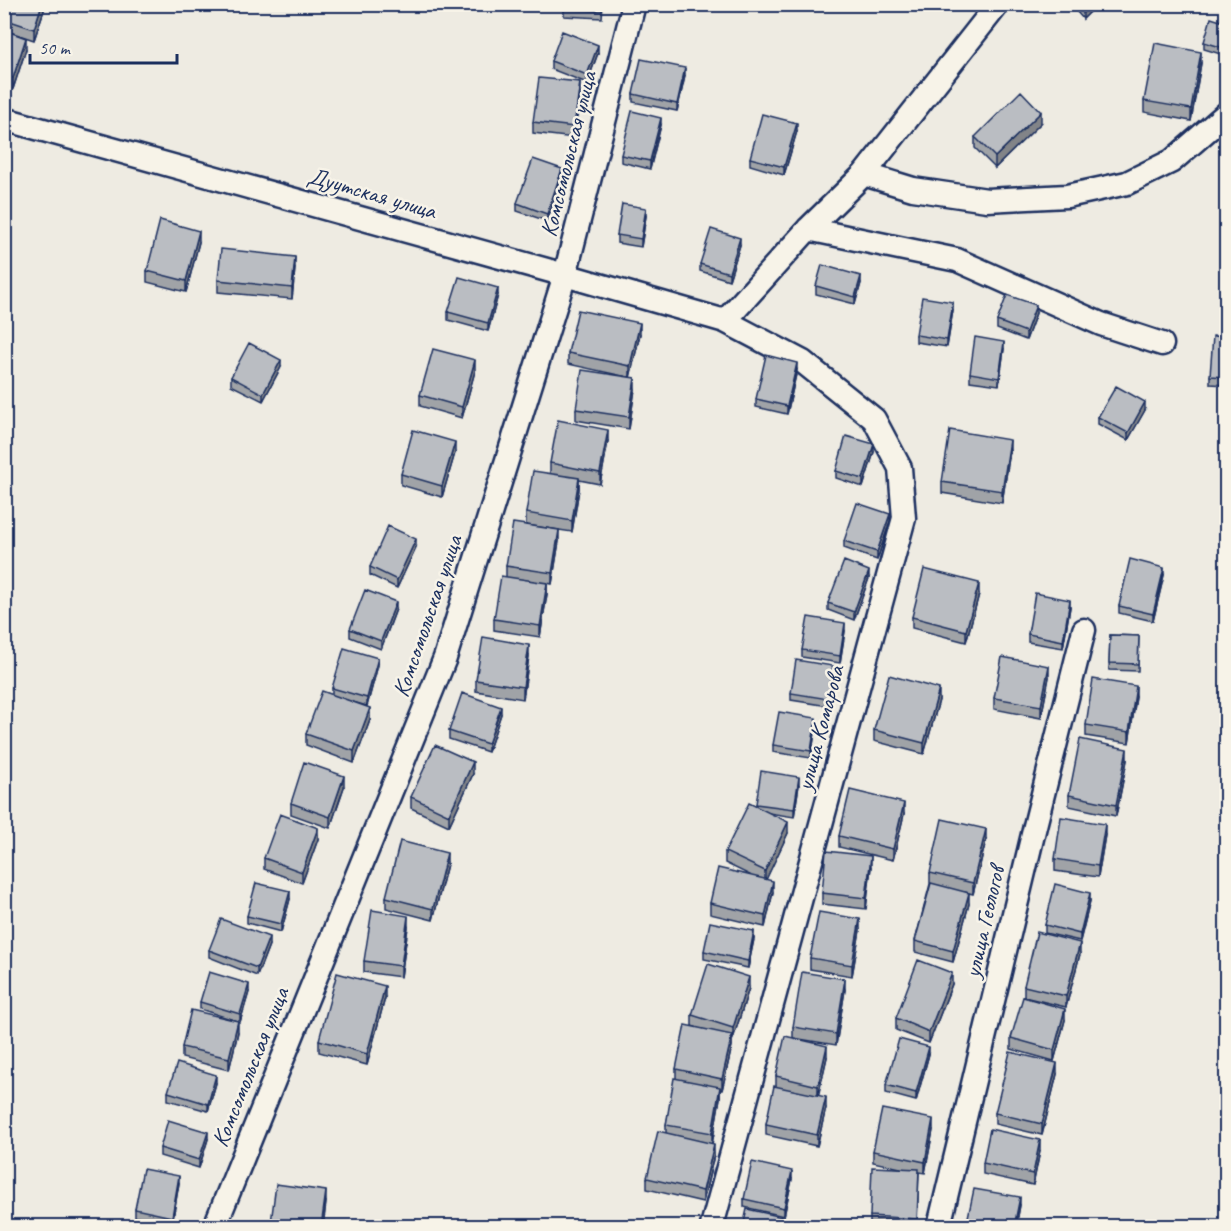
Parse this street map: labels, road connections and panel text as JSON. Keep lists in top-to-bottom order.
{
  "streets": {
    "street": [
      "Комсомольская улица",
      "Дуутская улица",
      "улица Комарова",
      "улица Геологов"
    ]
  },
  "crossings": [
    ["Комсомольская улица", "Дуутская улица"],
    ["Дуутская улица", "улица Комарова"]
  ],
  "scale_bar": "50 m"
}
